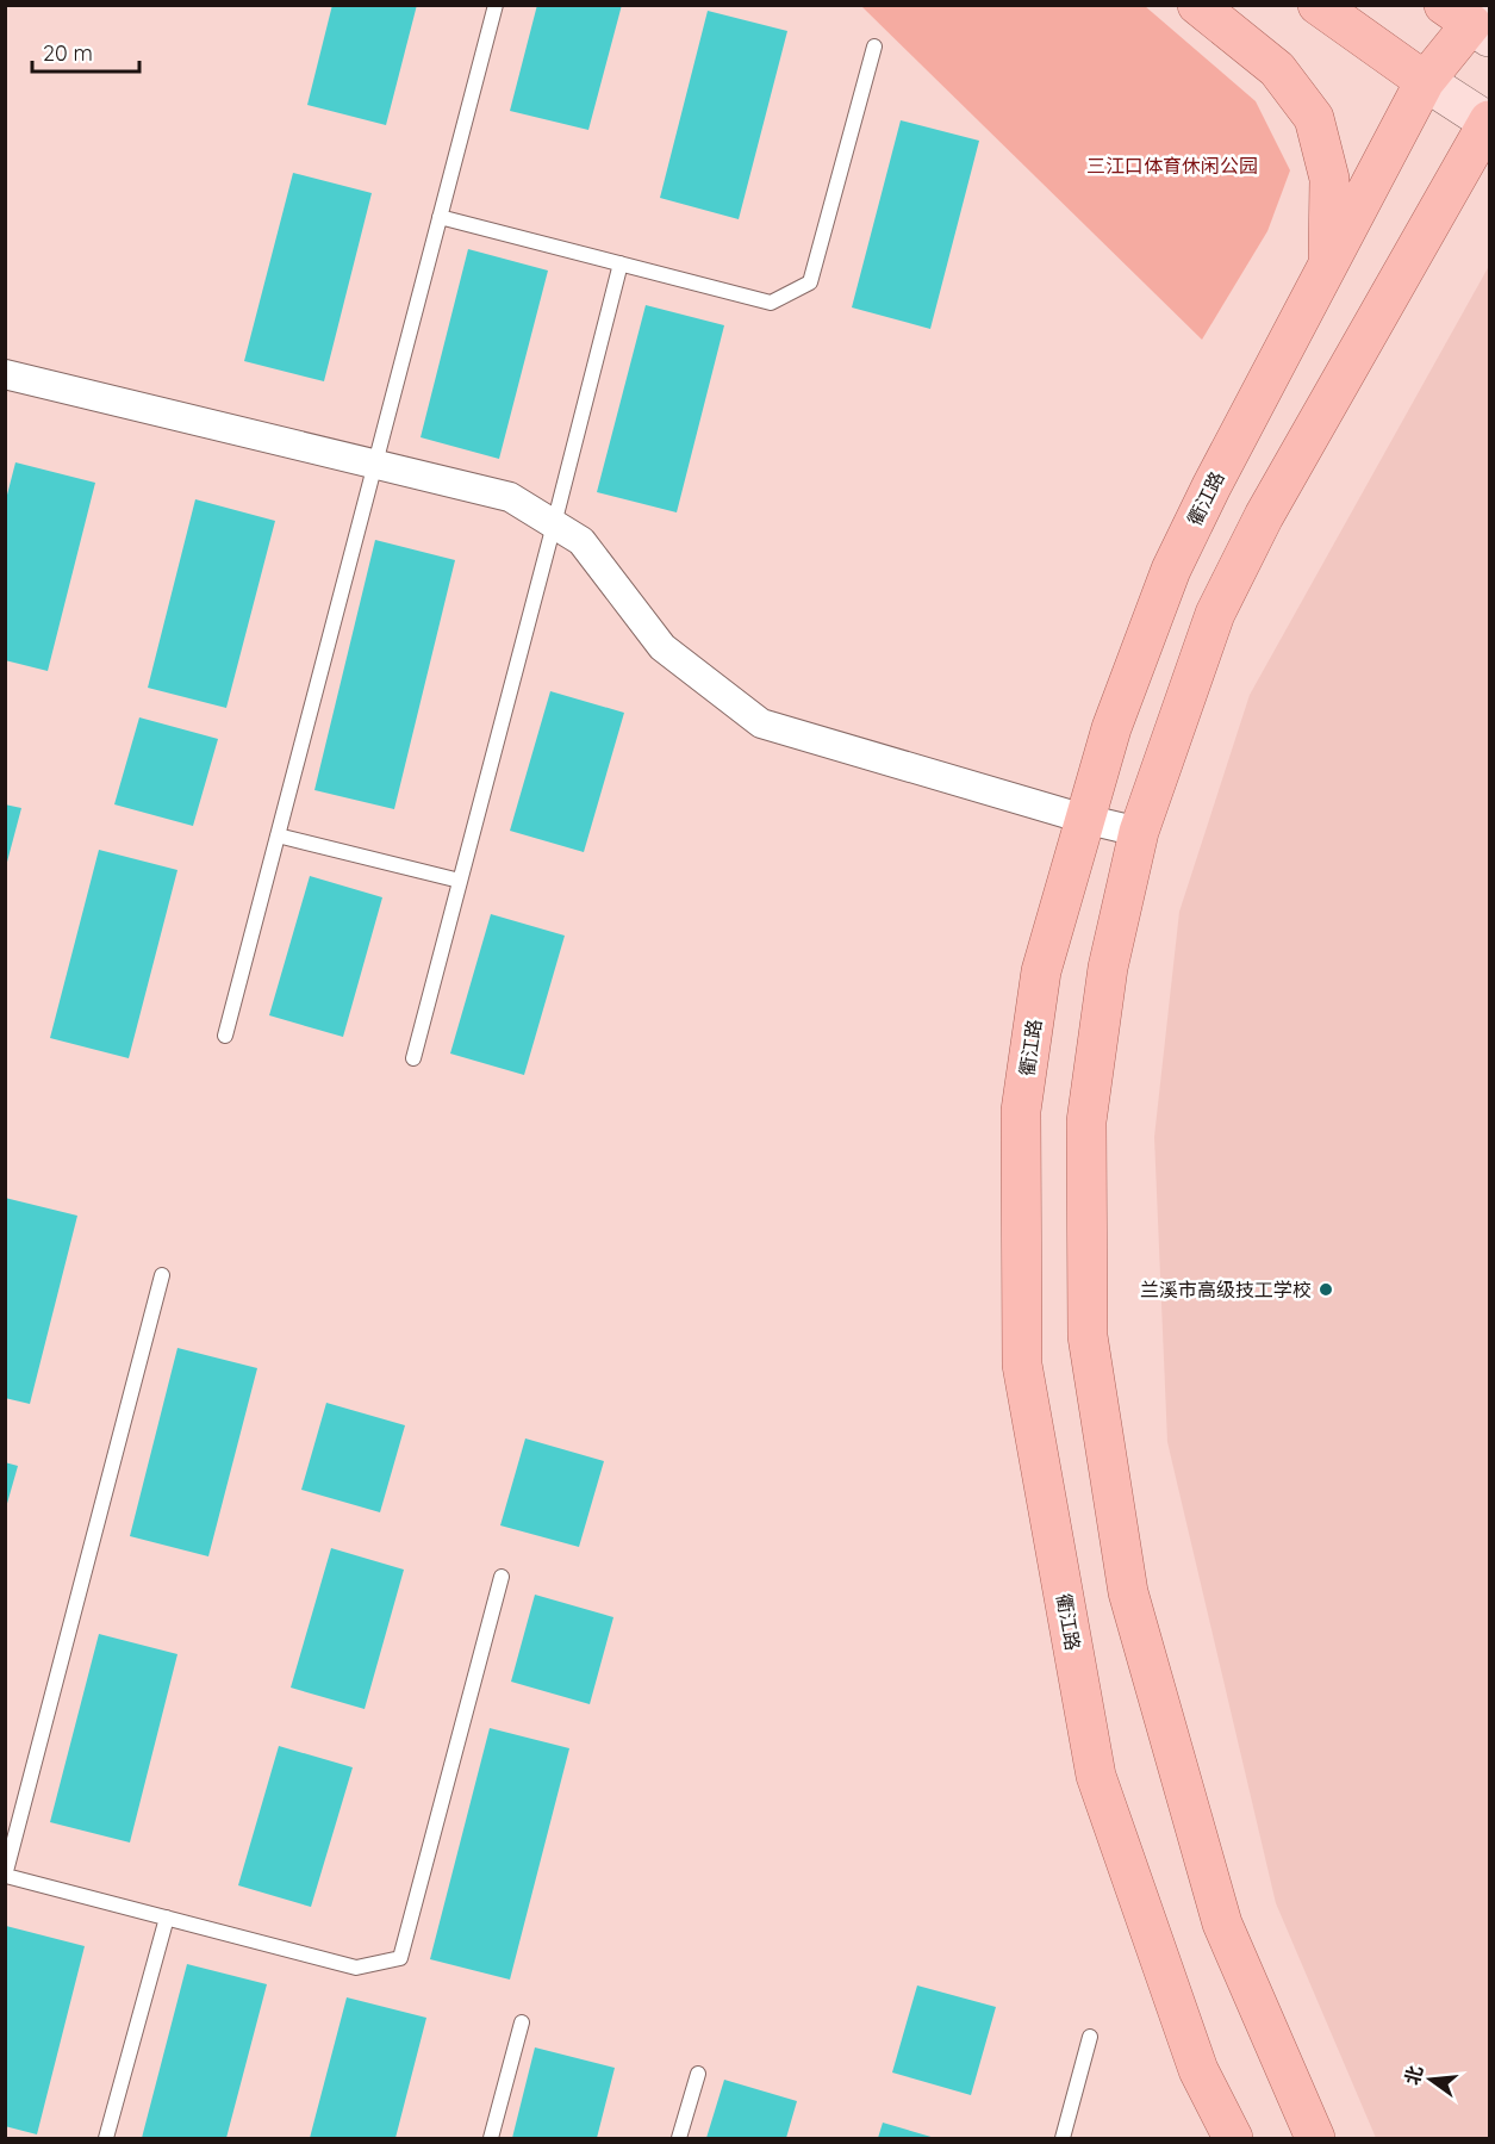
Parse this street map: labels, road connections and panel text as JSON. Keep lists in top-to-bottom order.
{
  "streets": {
    "main road": ["衢江路"]
  },
  "parks": ["三江口体育休闲公园"],
  "places": ["兰溪市高级技工学校"],
  "scale_bar": "20 m",
  "north": "left"
}
